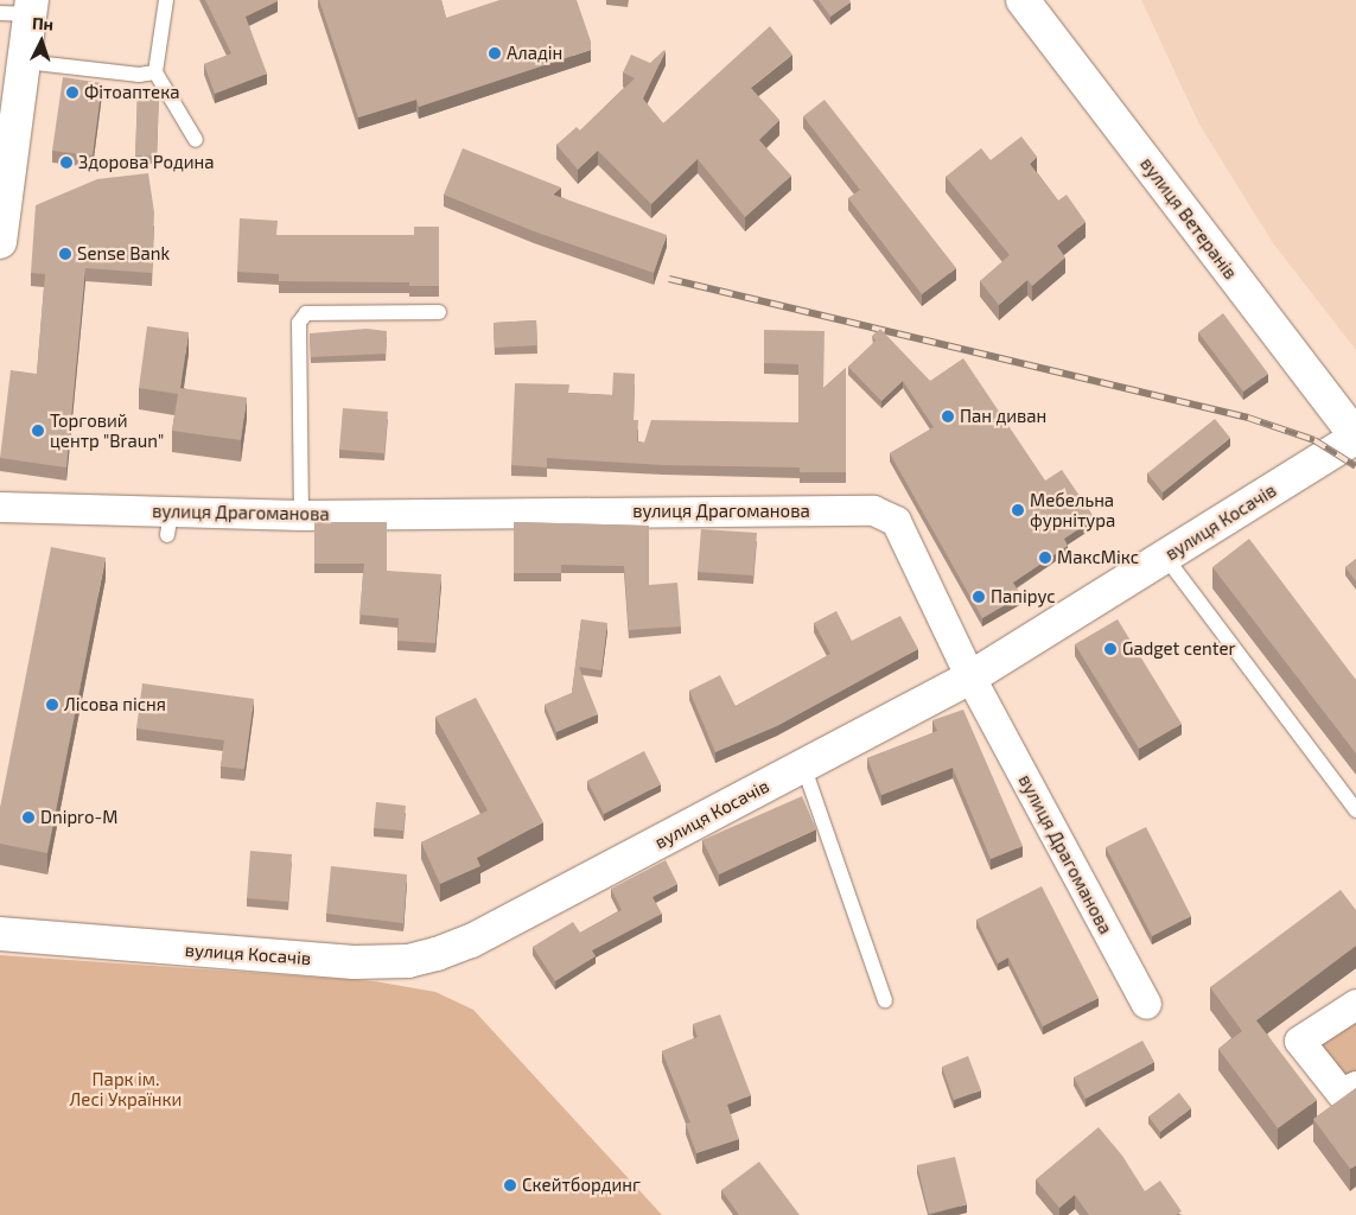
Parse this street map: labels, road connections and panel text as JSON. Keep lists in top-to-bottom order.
{
  "streets": {
    "street": ["вулиця Ветеранів", "вулиця Драгоманова", "вулиця Косачів"]
  },
  "crossings": [
    ["вулиця Ветеранів", "вулиця Косачів"],
    ["вулиця Драгоманова", "вулиця Косачів"]
  ],
  "parks": ["Парк ім. Лесі Українки"],
  "places": [
    "Аладін",
    "Фітоаптека",
    "Здорова Родина",
    "Sense Bank",
    "Пан диван",
    "Торговий центр \"Braun\"",
    "Мебельна фурнітура",
    "МаксМікс",
    "Папірус",
    "Gadget center",
    "Лісова пісня",
    "Dnipro-M",
    "Скейтбординг"
  ],
  "north": "top"
}
